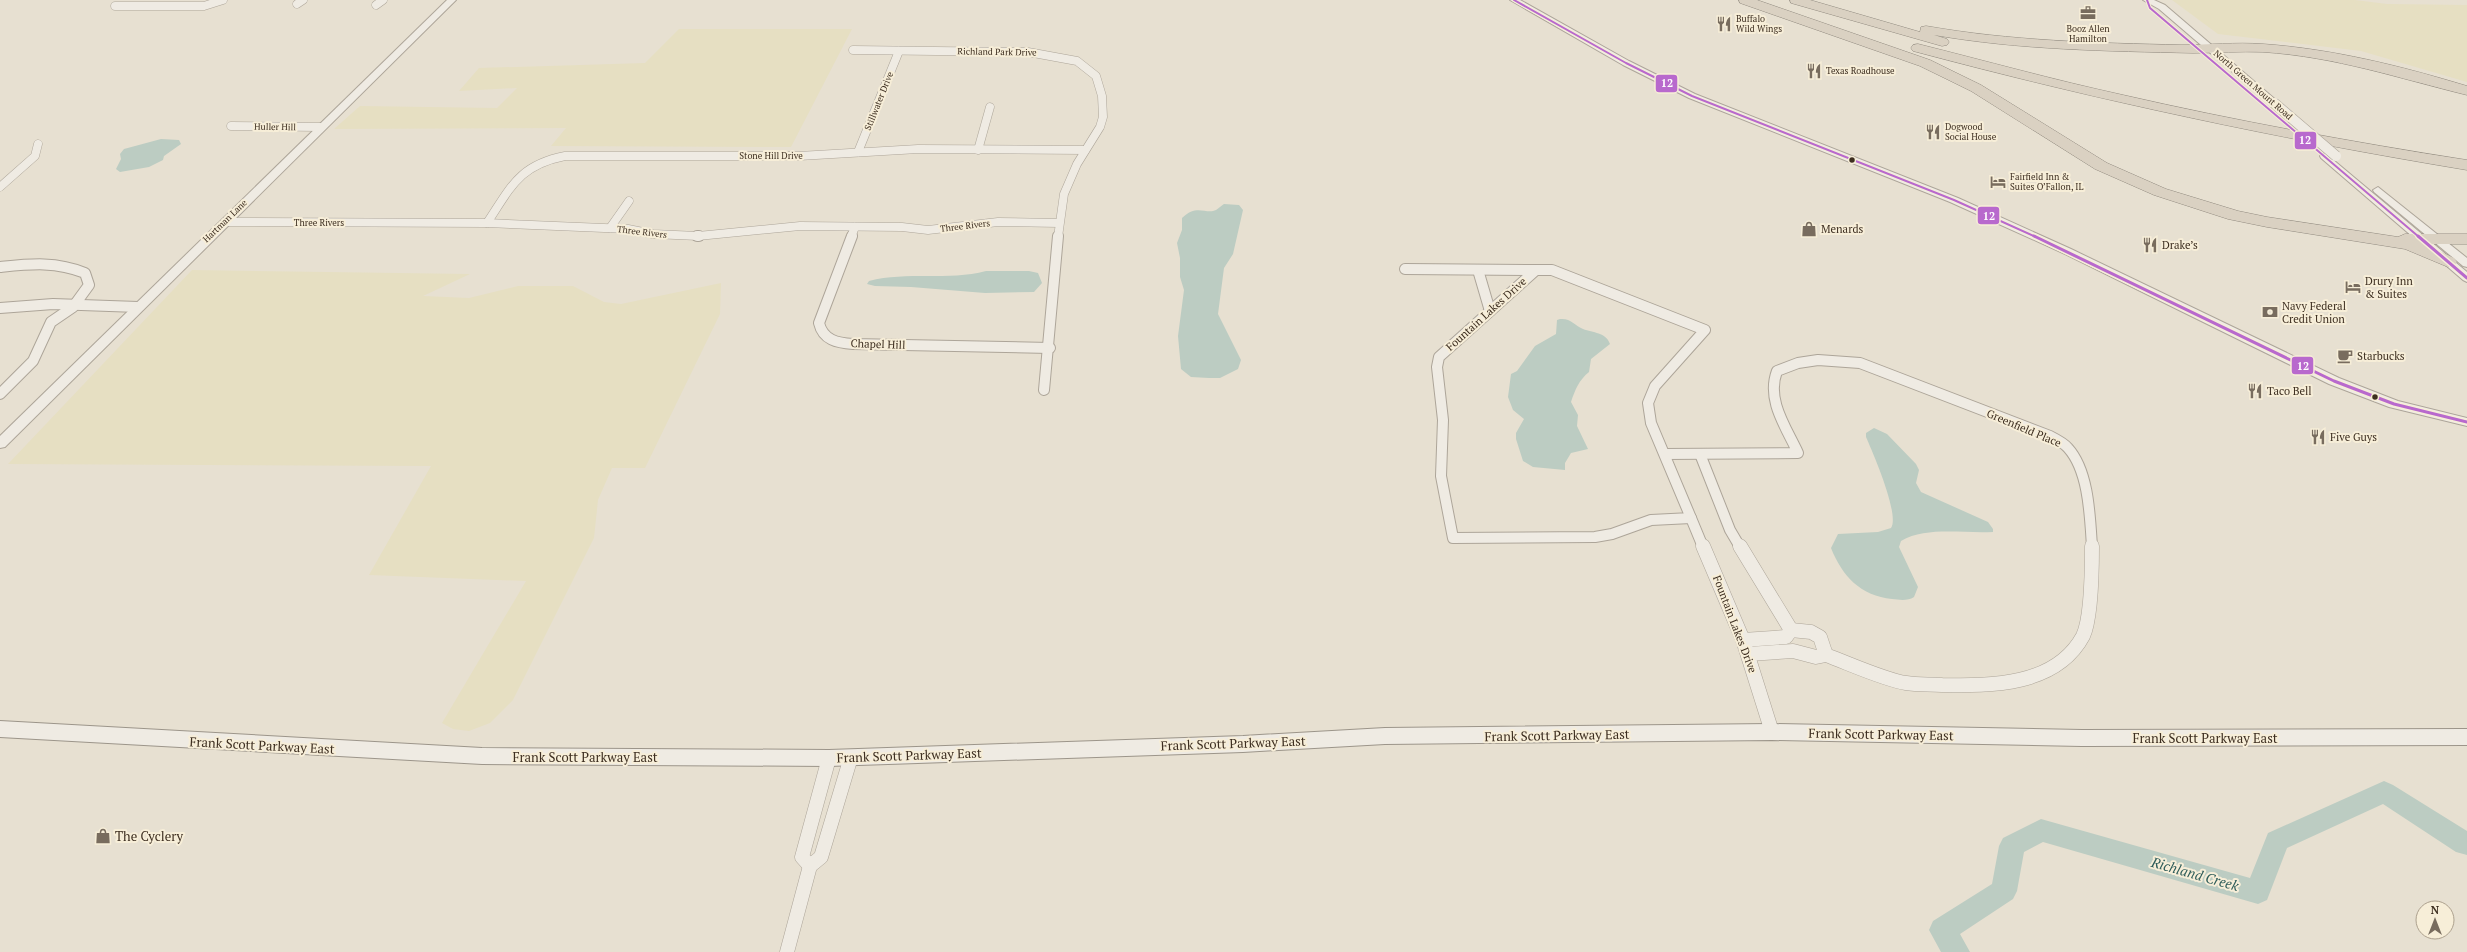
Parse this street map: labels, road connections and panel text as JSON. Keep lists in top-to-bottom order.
{
  "streets": {
    "main road": ["Frank Scott Parkway East"],
    "street": [
      "Richland Park Drive",
      "North Green Mount Road",
      "Stillwater Drive",
      "Huller Hill",
      "Stone Hill Drive",
      "Hartman Lane",
      "Three Rivers",
      "Fountain Lakes Drive",
      "Chapel Hill",
      "Greenfield Place"
    ]
  },
  "crossings": [
    ["Richland Park Drive", "Stillwater Drive"],
    ["Richland Park Drive", "Stone Hill Drive"],
    ["Richland Park Drive", "Three Rivers"],
    ["Richland Park Drive", "Chapel Hill"],
    ["Stillwater Drive", "Stone Hill Drive"],
    ["Huller Hill", "Hartman Lane"],
    ["Stone Hill Drive", "Three Rivers"],
    ["Hartman Lane", "Three Rivers"],
    ["Three Rivers", "Chapel Hill"],
    ["Fountain Lakes Drive", "Greenfield Place"],
    ["Fountain Lakes Drive", "Frank Scott Parkway East"]
  ],
  "water": ["Richland Creek"],
  "places": {
    "office": ["Booz Allen Hamilton"],
    "restaurant": [
      "Buffalo Wild Wings",
      "Texas Roadhouse",
      "Dogwood Social House",
      "Drake’s",
      "Taco Bell",
      "Five Guys"
    ],
    "hotel": ["Fairfield Inn & Suites O’Fallon, IL", "Drury Inn & Suites"],
    "shop": ["Menards", "The Cyclery"],
    "bank": ["Navy Federal Credit Union"],
    "cafe": ["Starbucks"]
  },
  "lines": ["transit line 12"],
  "north": "top"
}
